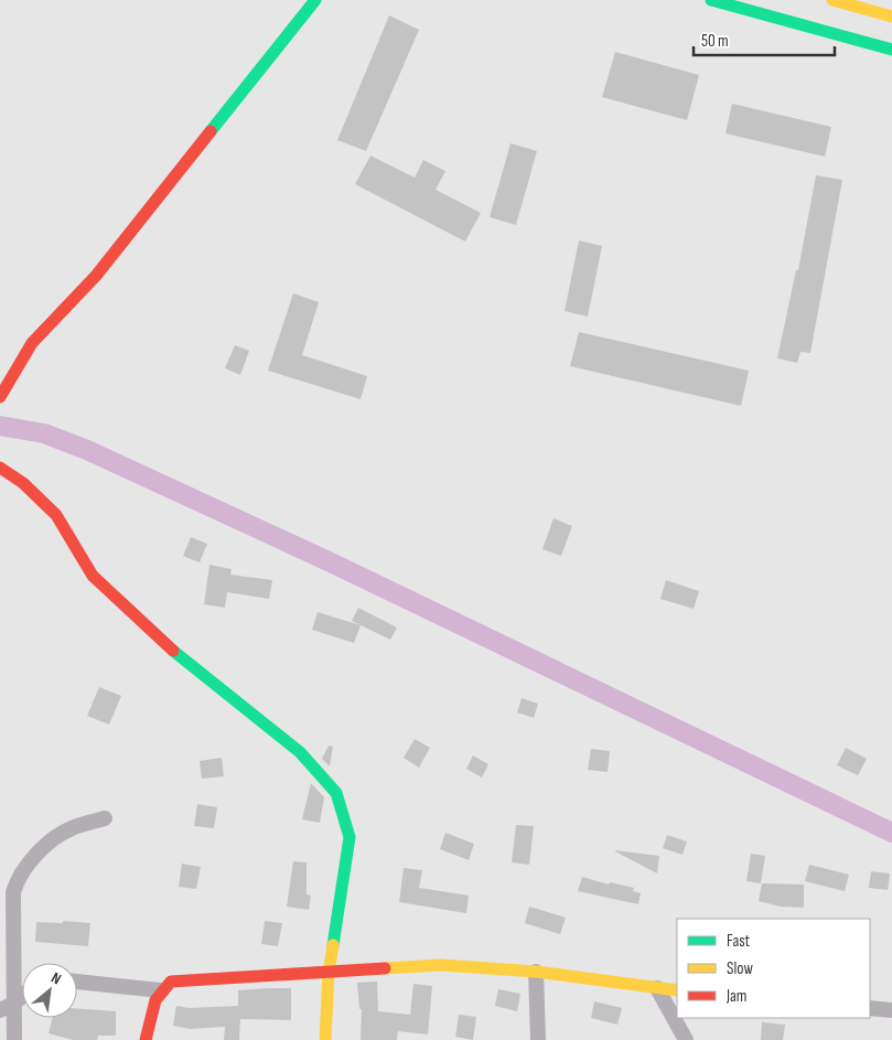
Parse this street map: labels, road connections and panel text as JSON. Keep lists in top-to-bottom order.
{
  "legend": ["Fast", "Slow", "Jam"],
  "scale_bar": "50 m",
  "north": "top right"
}
